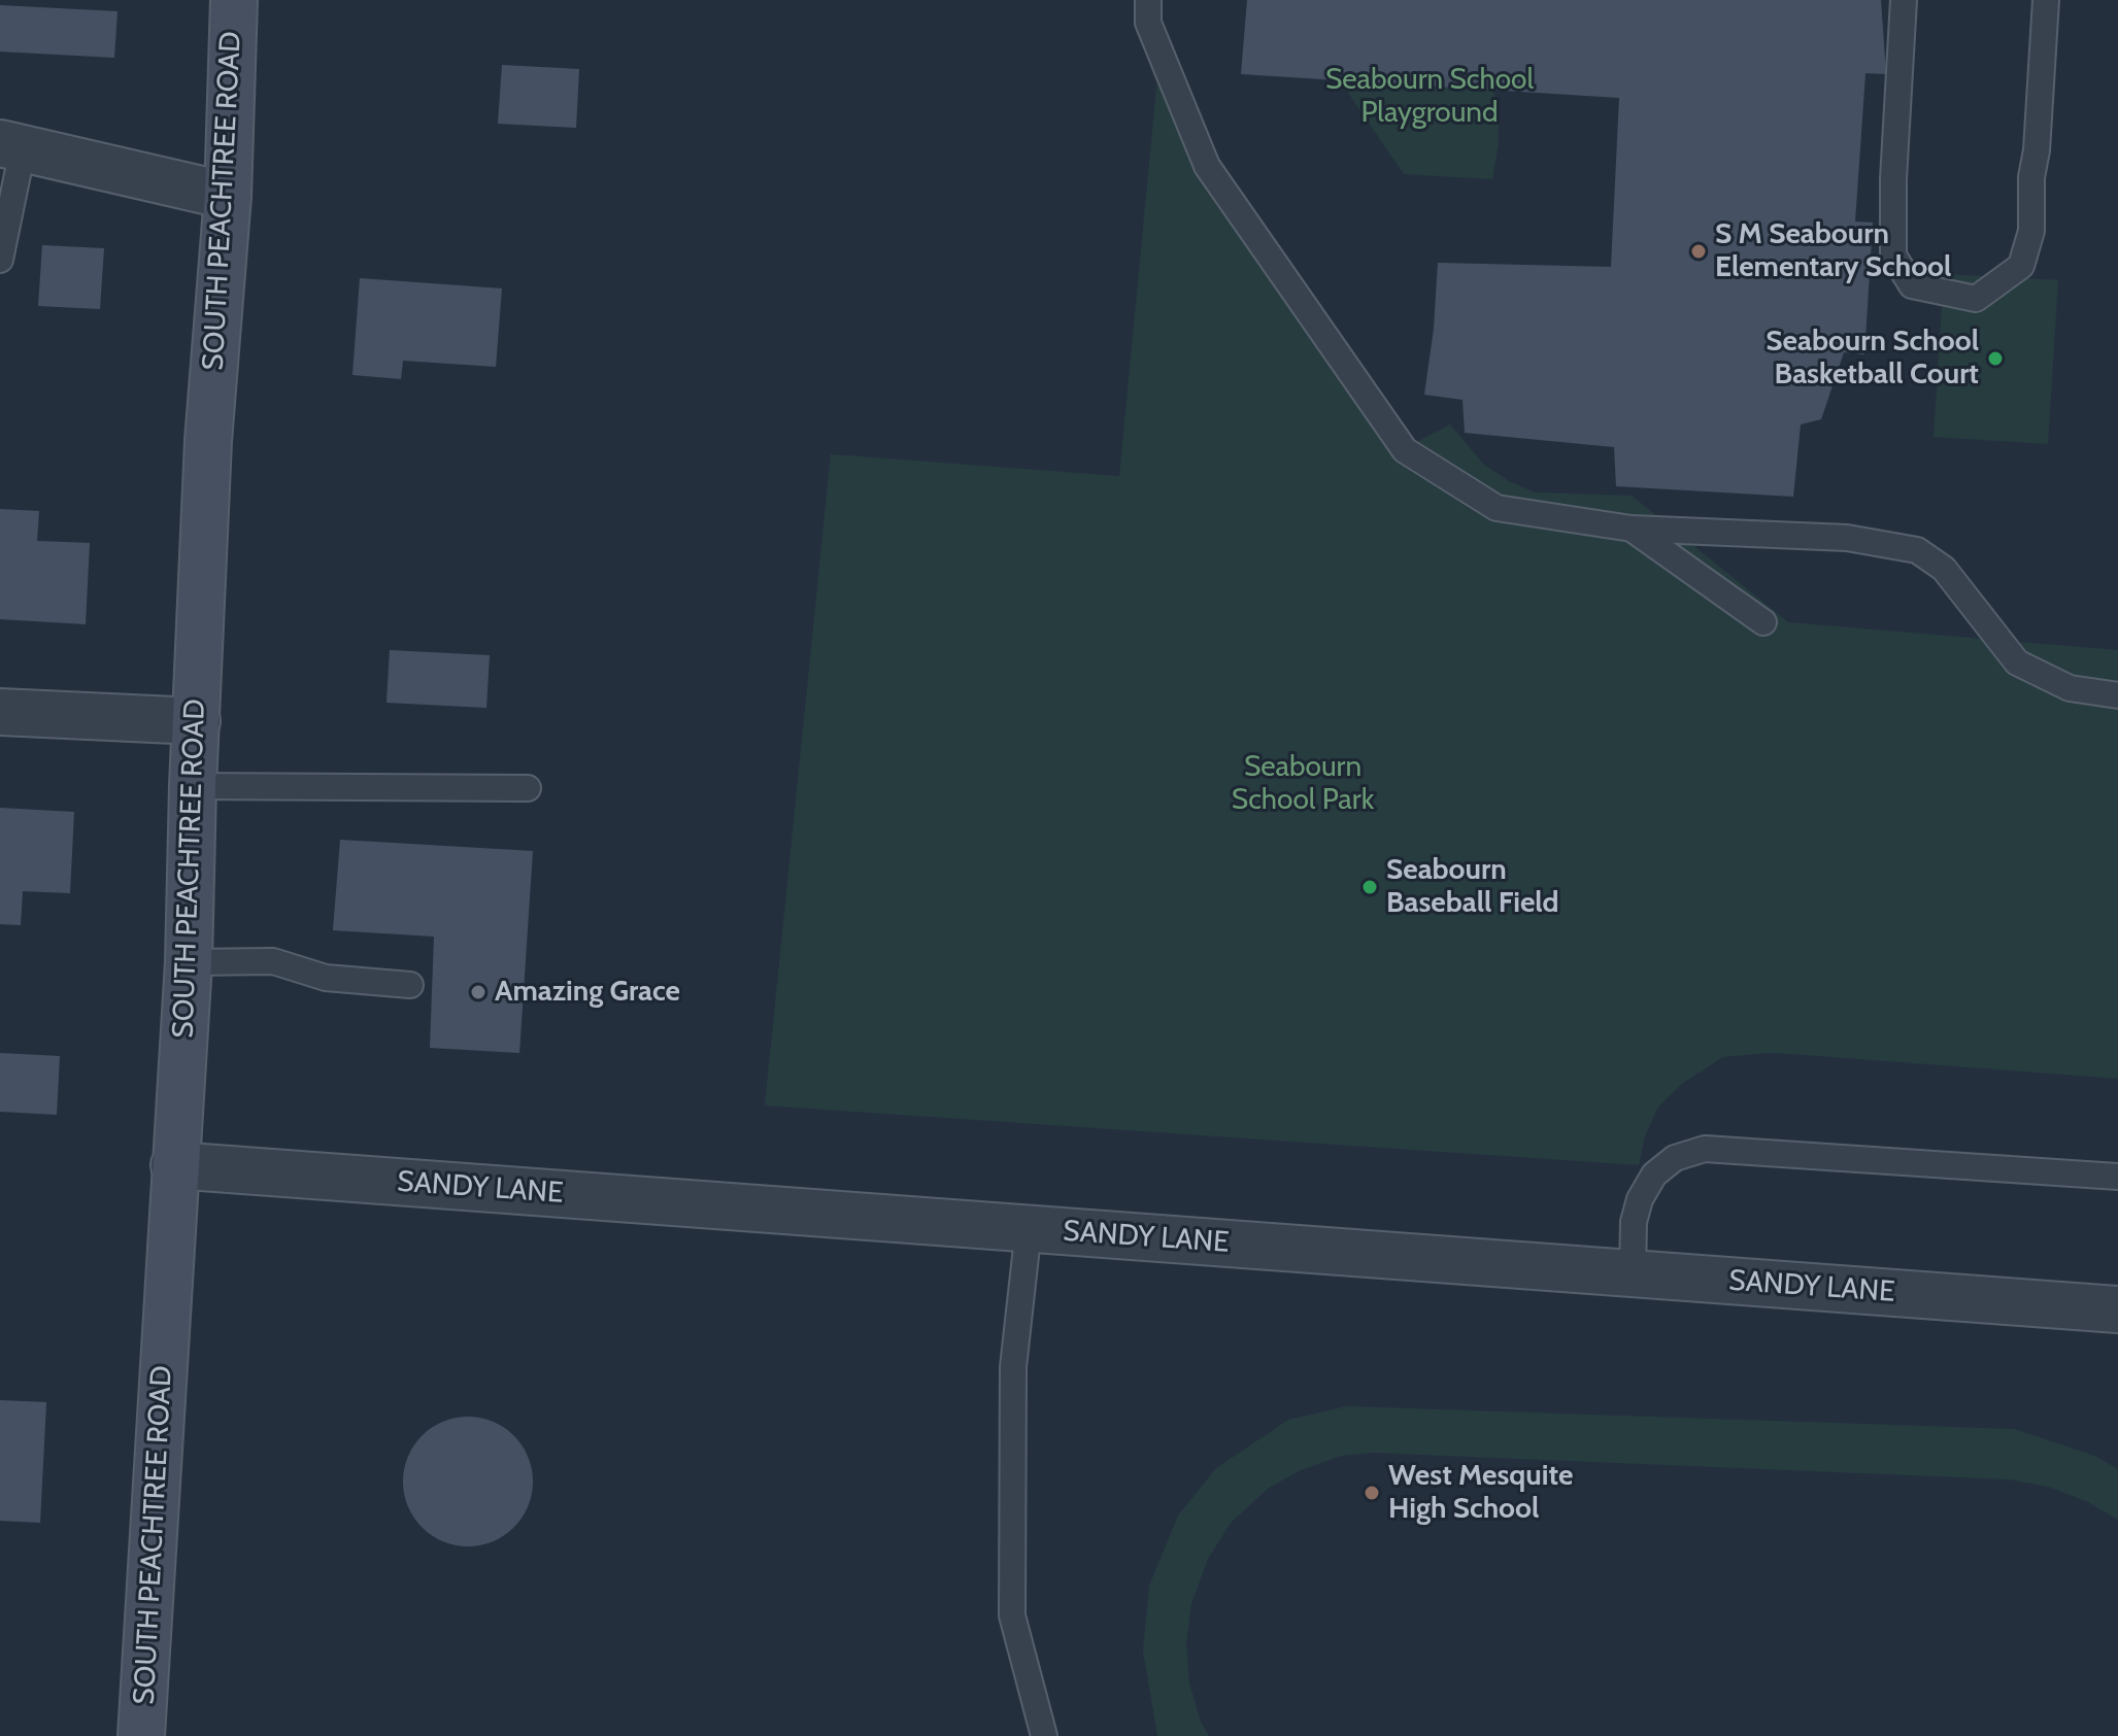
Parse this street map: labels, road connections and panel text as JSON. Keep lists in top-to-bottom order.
{
  "streets": {
    "main road": ["SOUTH PEACHTREE ROAD"],
    "street": ["SANDY LANE"]
  },
  "crossings": [
    ["SOUTH PEACHTREE ROAD", "SANDY LANE"]
  ],
  "parks": ["Seabourn School Playground", "Seabourn School Park"],
  "places": [
    "S M Seabourn Elementary School",
    "Seabourn School Basketball Court",
    "Seabourn Baseball Field",
    "Amazing Grace",
    "West Mesquite High School"
  ]
}
